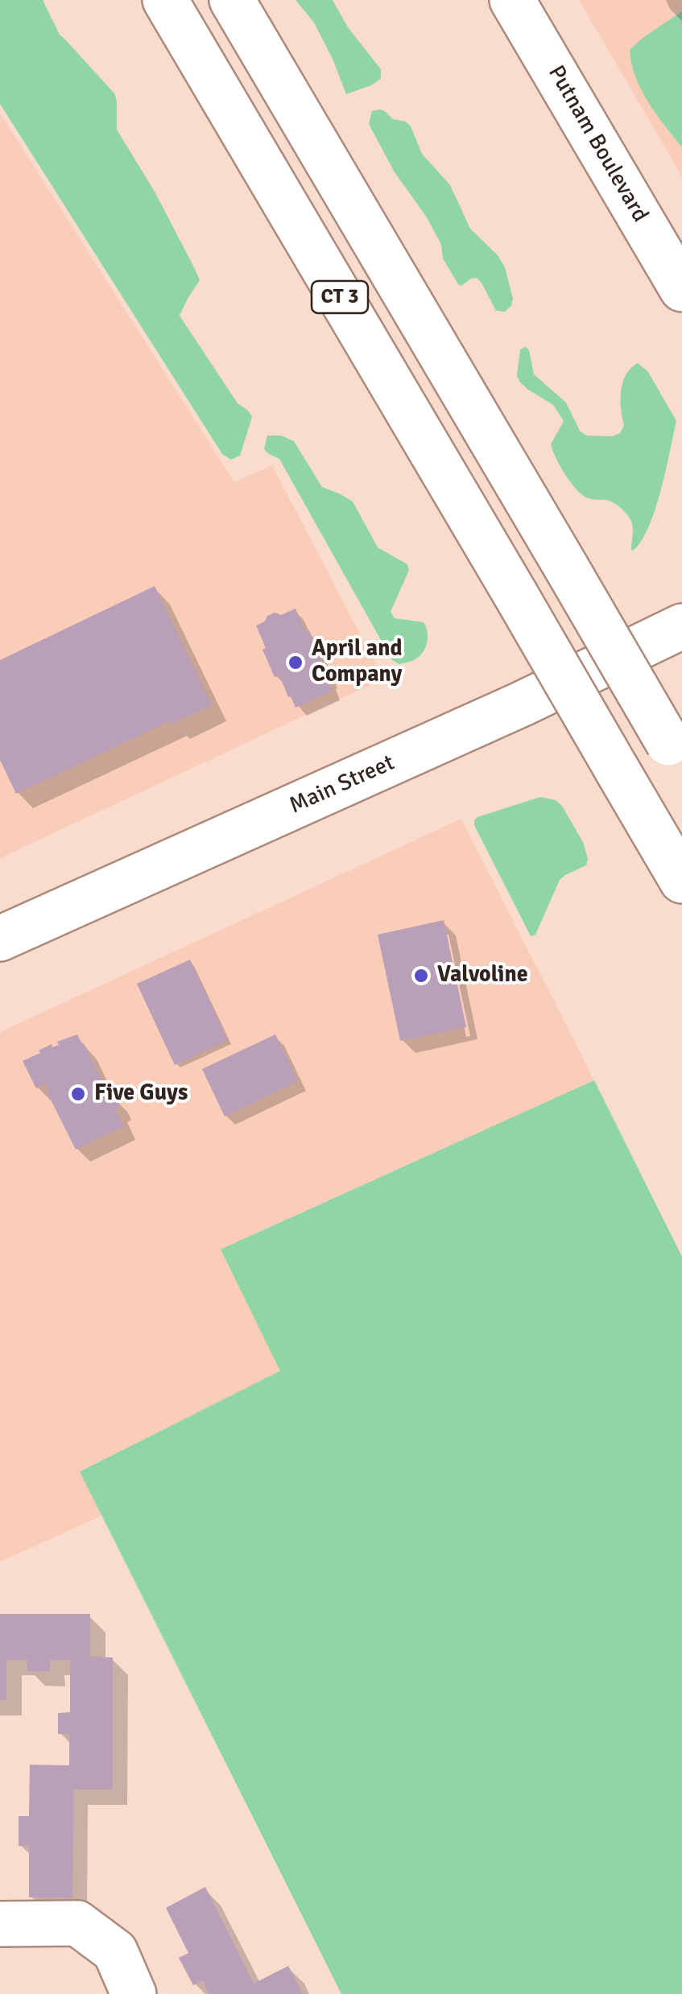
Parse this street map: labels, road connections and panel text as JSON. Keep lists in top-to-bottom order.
{
  "streets": {
    "main road": ["Putnam Boulevard", "CT 3", "Main Street"]
  },
  "places": ["April and Company", "Valvoline", "Five Guys"]
}
